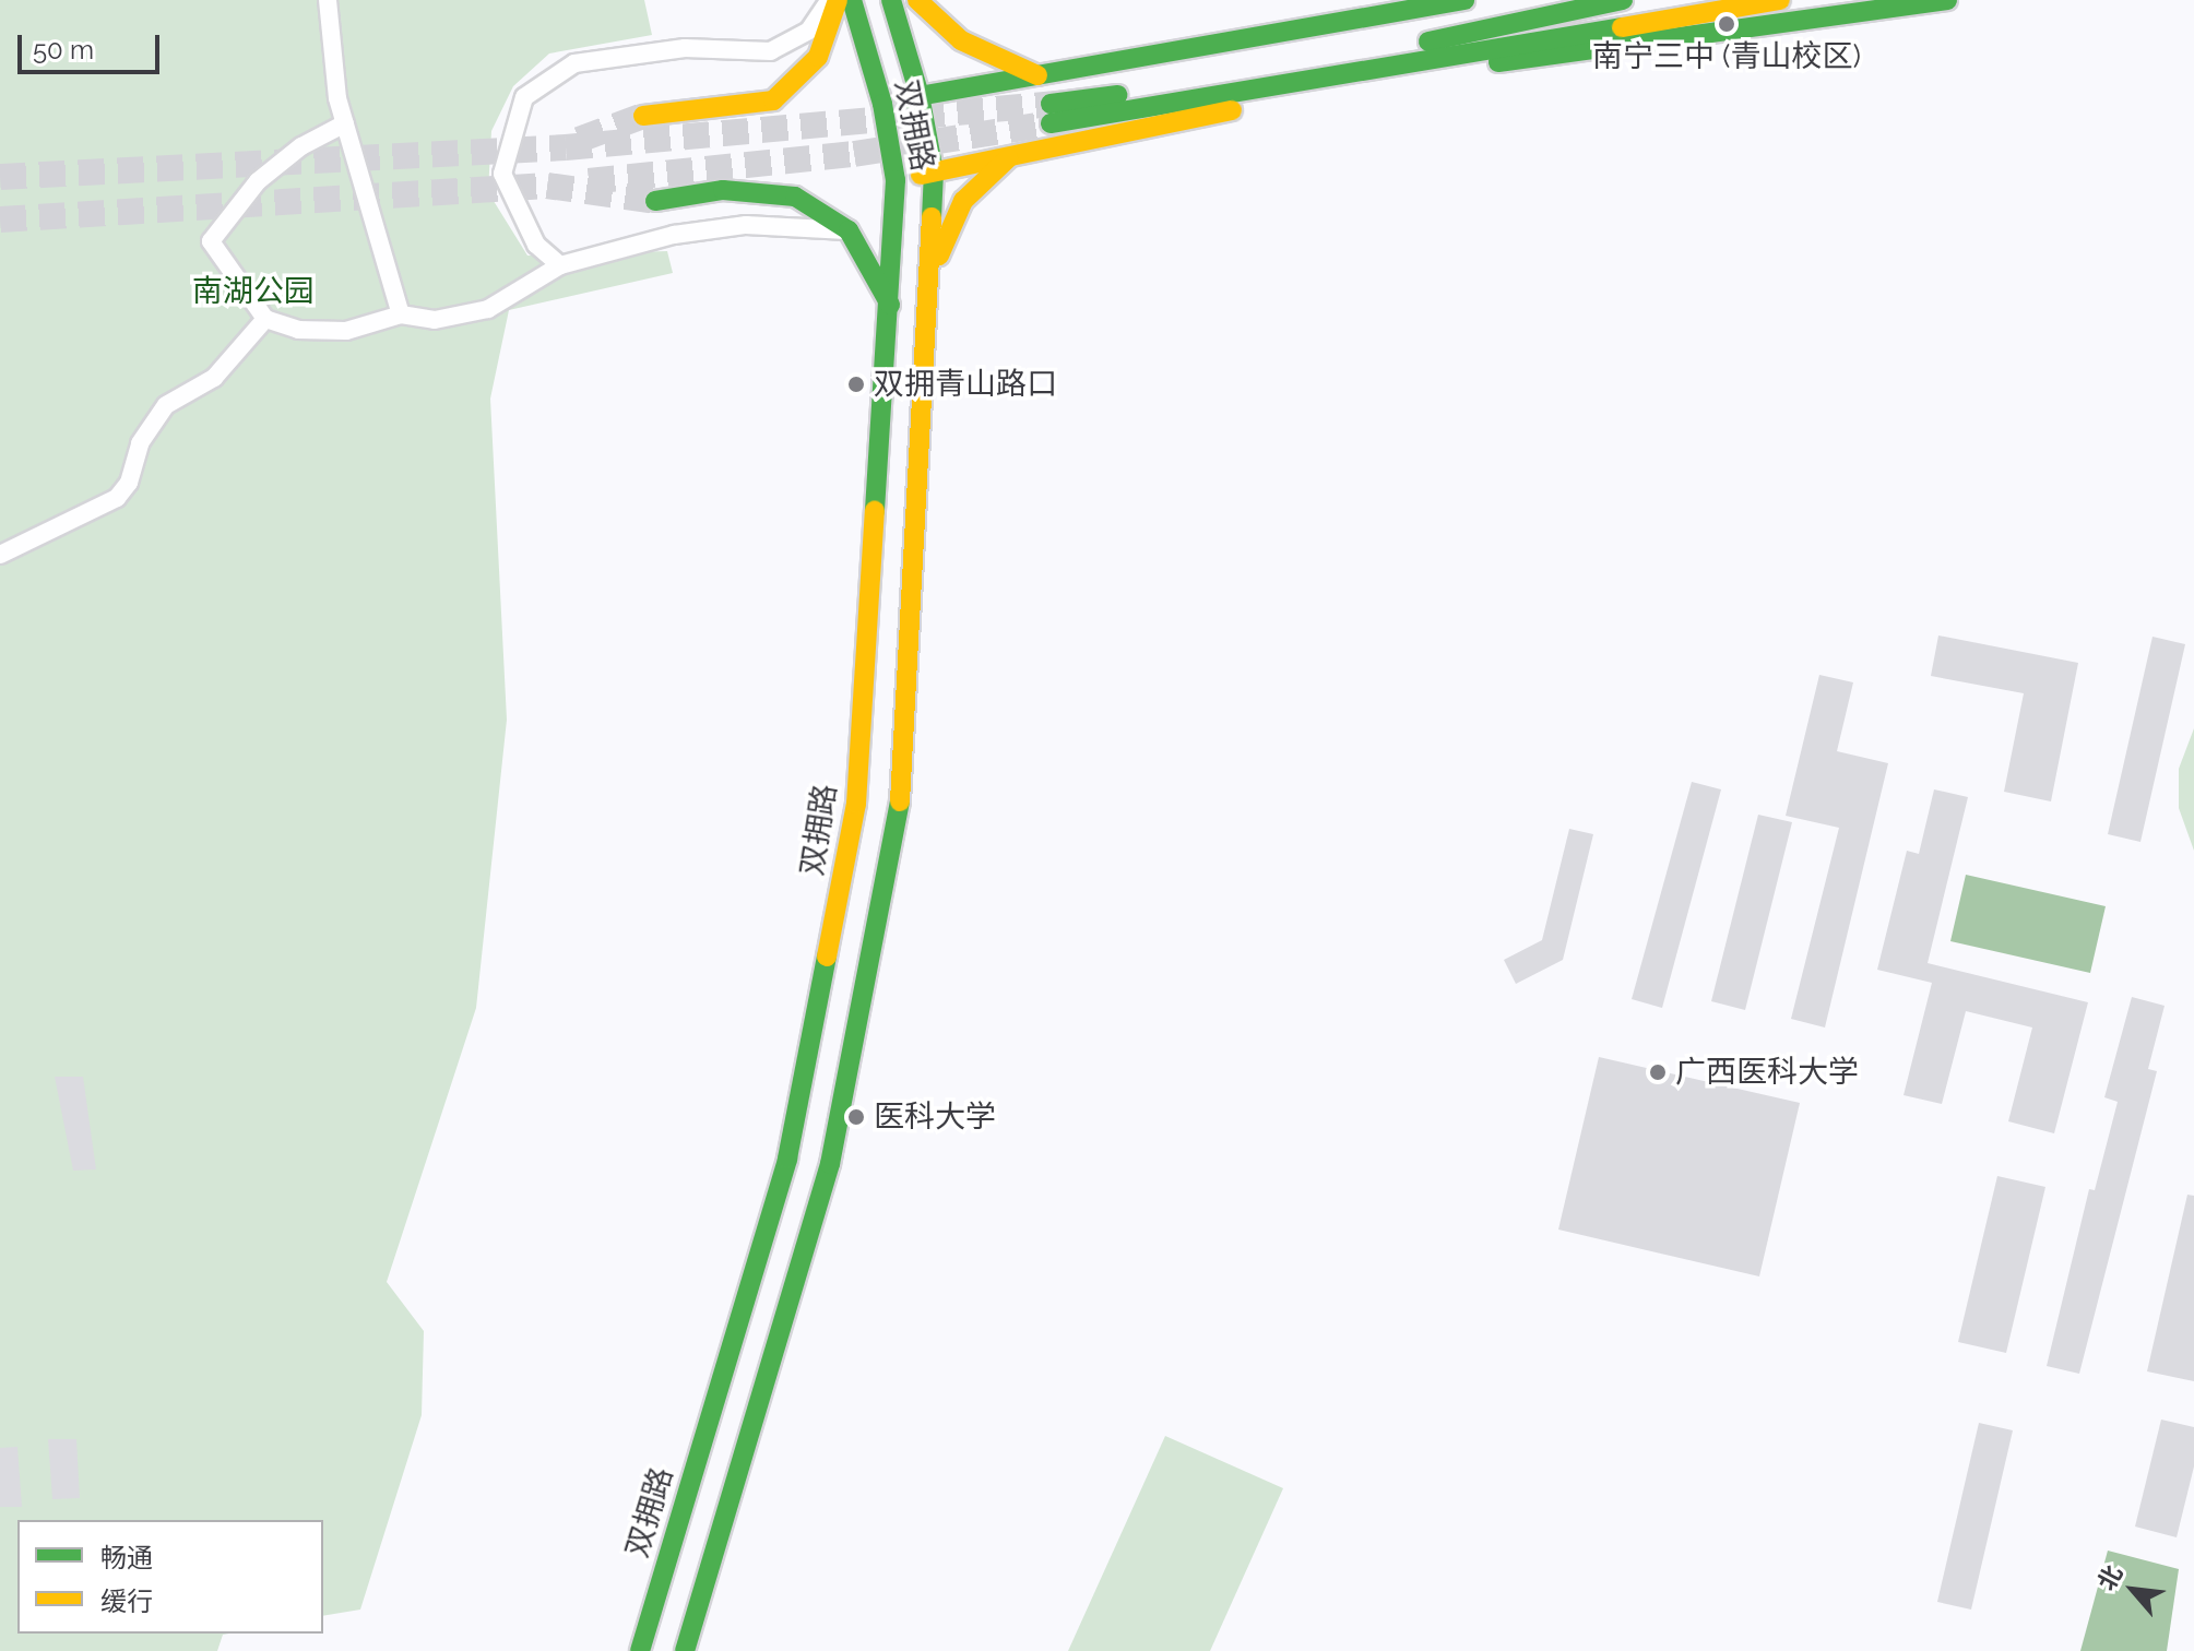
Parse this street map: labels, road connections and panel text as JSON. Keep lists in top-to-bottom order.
{
  "streets": {
    "main road": ["双拥路"]
  },
  "parks": ["南湖公园"],
  "places": [
    "南宁三中 (青山校区)",
    "双拥青山路口",
    "广西医科大学",
    "医科大学"
  ],
  "legend": ["畅通", "缓行"],
  "scale_bar": "50 m",
  "north": "top left"
}
